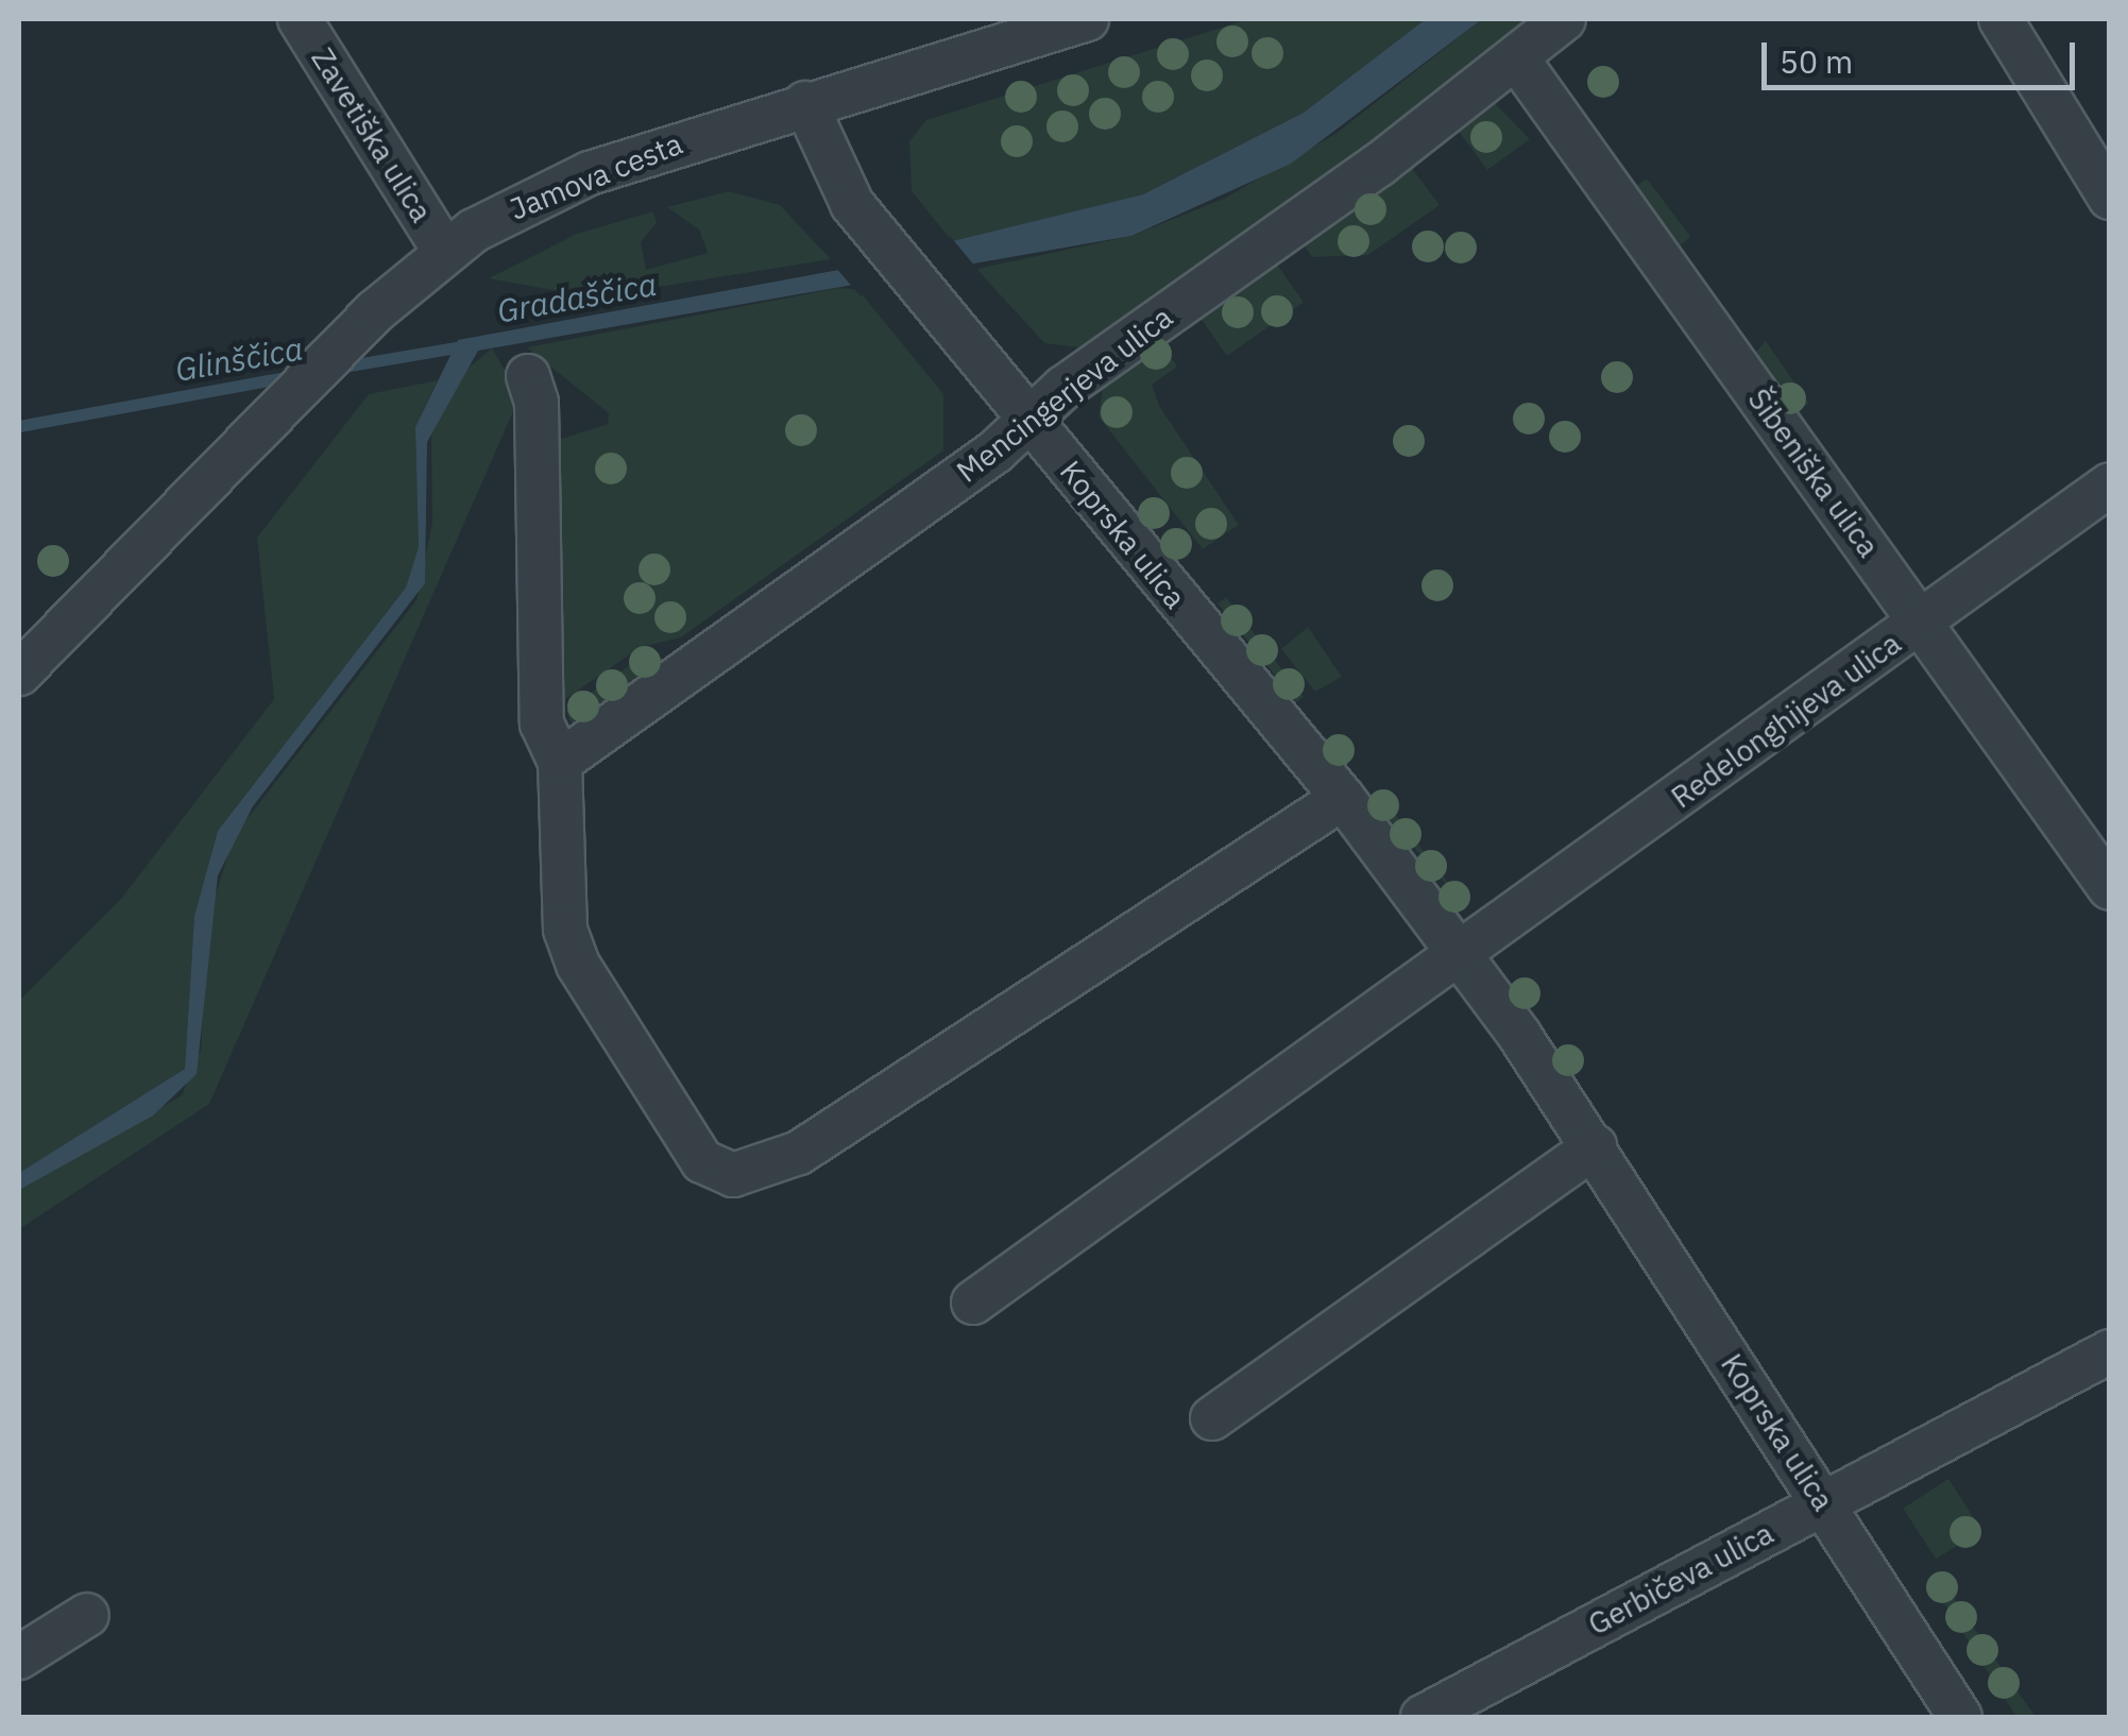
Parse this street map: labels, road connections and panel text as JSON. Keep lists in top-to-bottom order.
{
  "streets": {
    "street": [
      "Zavetiška ulica",
      "Jamova cesta",
      "Mencingerjeva ulica",
      "Šibeniška ulica",
      "Koprska ulica",
      "Redelonghijeva ulica",
      "Gerbičeva ulica"
    ]
  },
  "crossings": [
    ["Zavetiška ulica", "Jamova cesta"],
    ["Jamova cesta", "Koprska ulica"],
    ["Mencingerjeva ulica", "Šibeniška ulica"],
    ["Mencingerjeva ulica", "Koprska ulica"],
    ["Šibeniška ulica", "Redelonghijeva ulica"],
    ["Koprska ulica", "Redelonghijeva ulica"],
    ["Koprska ulica", "Gerbičeva ulica"]
  ],
  "water": ["Gradaščica", "Glinščica"],
  "scale_bar": "50 m"
}
